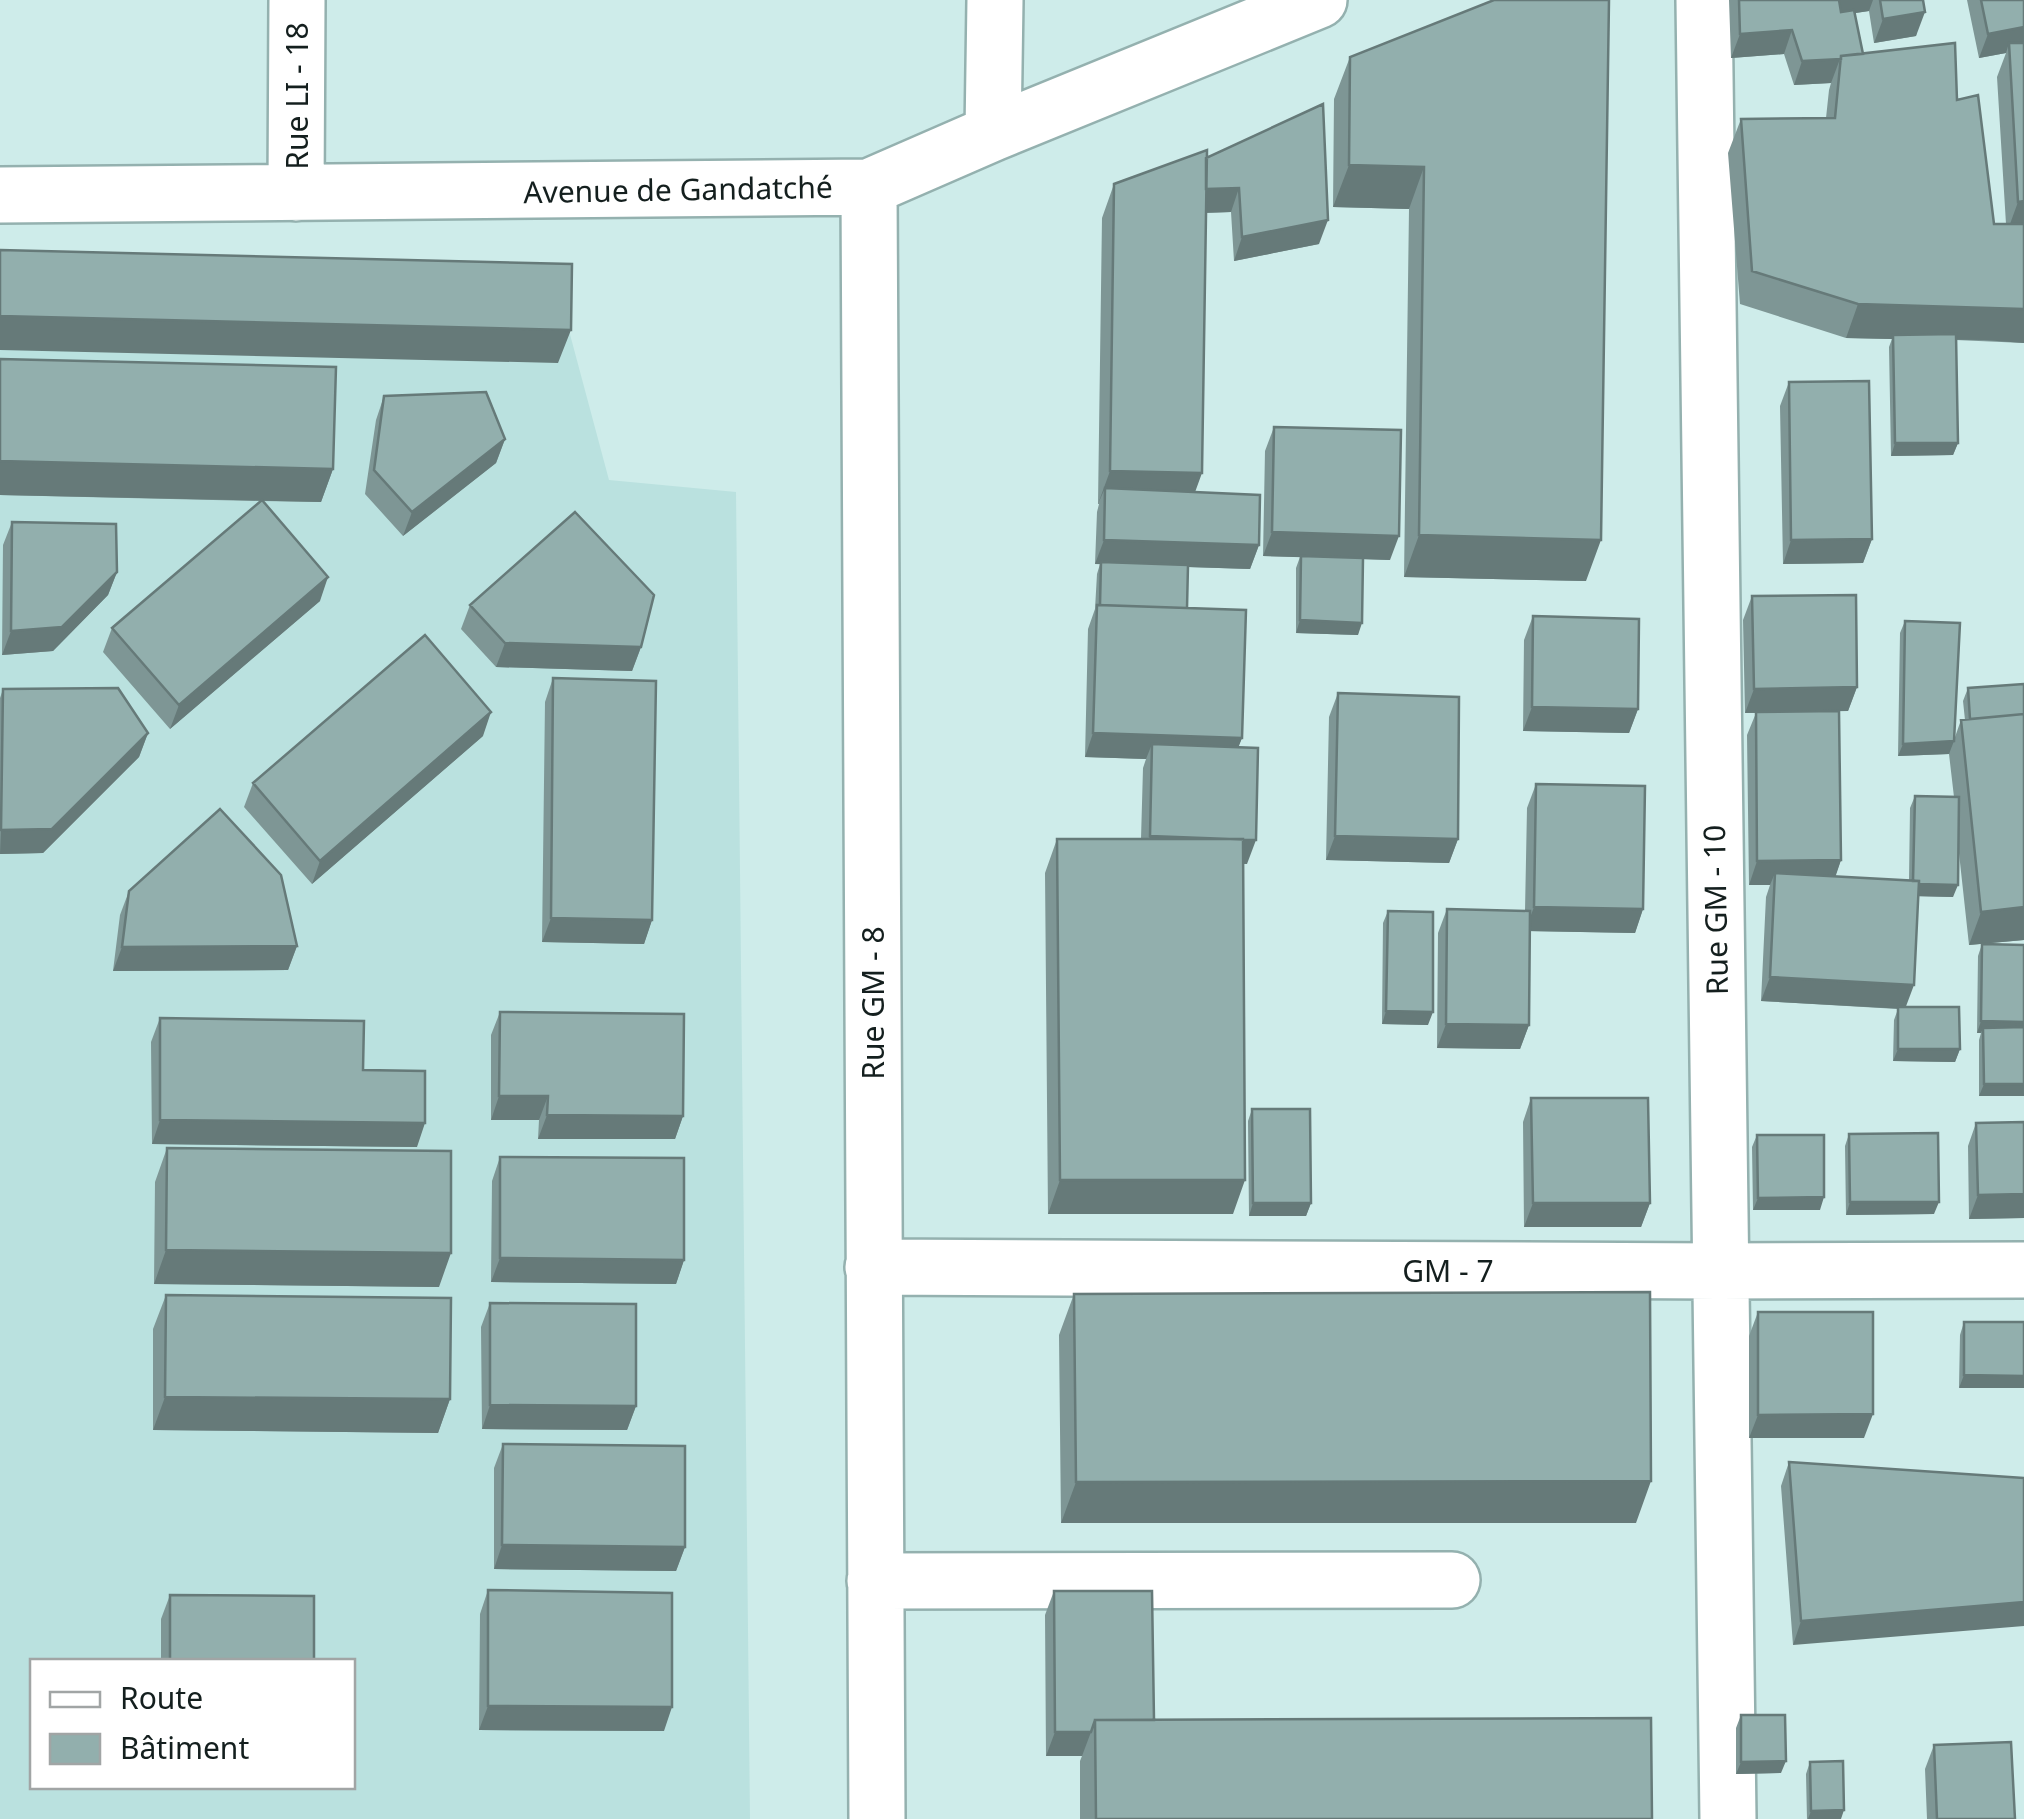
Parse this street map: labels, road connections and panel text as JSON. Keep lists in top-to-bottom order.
{
  "streets": {
    "street": [
      "Rue LI - 18",
      "Avenue de Gandatché",
      "Rue GM - 10",
      "Rue GM - 8",
      "GM - 7"
    ]
  },
  "crossings": [
    ["Rue LI - 18", "Avenue de Gandatché"],
    ["Avenue de Gandatché", "Rue GM - 8"],
    ["Rue GM - 10", "GM - 7"],
    ["Rue GM - 8", "GM - 7"]
  ],
  "legend": ["Route", "Bâtiment"]
}
